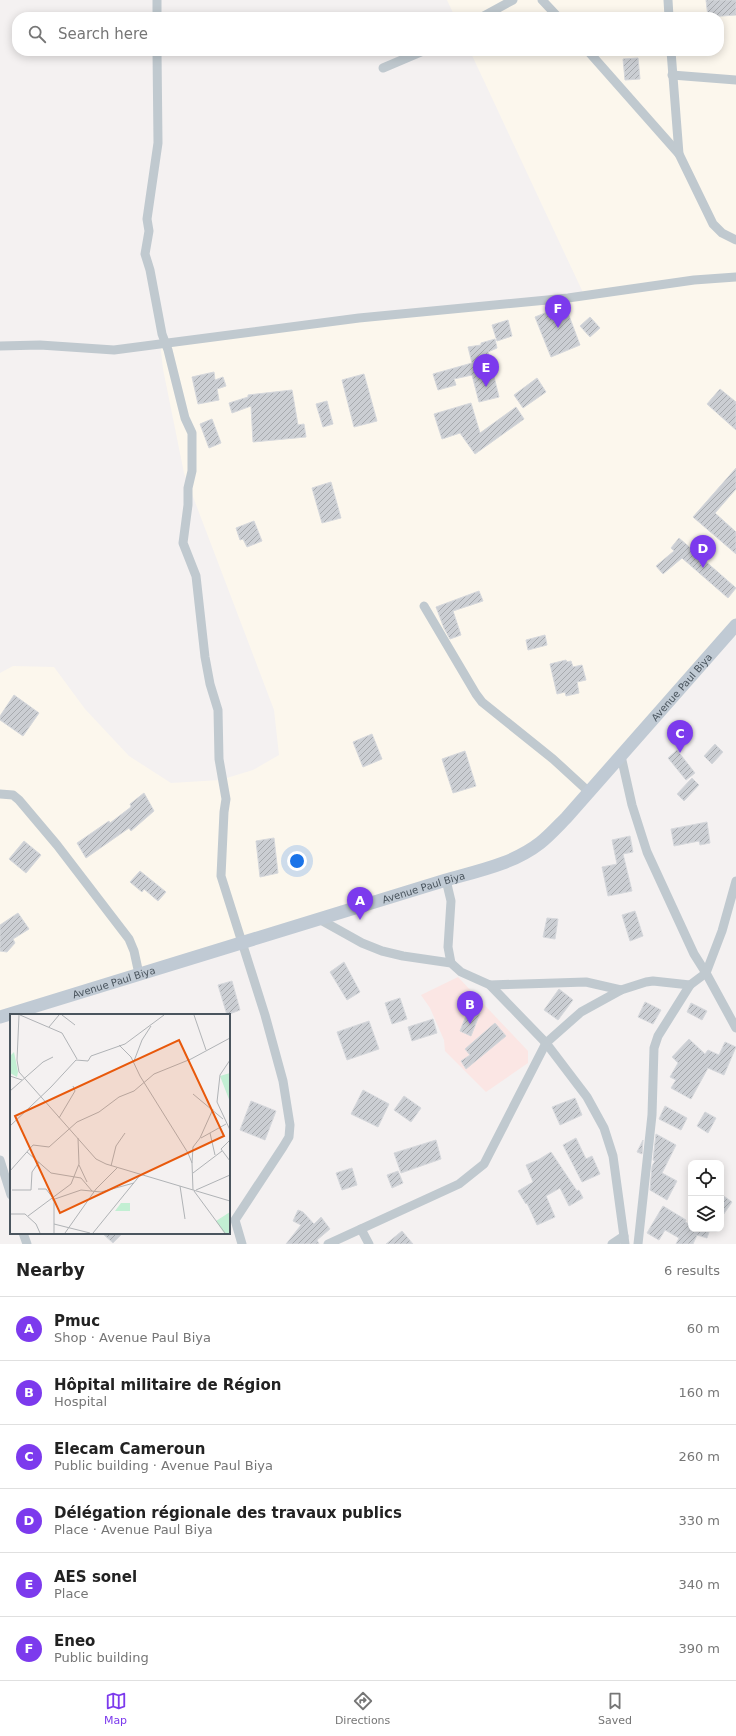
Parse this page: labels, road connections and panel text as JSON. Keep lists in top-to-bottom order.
{
  "streets": {
    "main road": ["Avenue Paul Biya"]
  },
  "page": {
    "search": "Search here",
    "pins": [
      "F",
      "E",
      "D",
      "C",
      "A",
      "B"
    ],
    "heading": ["Nearby", "6 results"],
    "list": [
      {
        "mark": "A",
        "name": "Pmuc",
        "note": "Shop · Avenue Paul Biya",
        "value": "60 m"
      },
      {
        "mark": "B",
        "name": "Hôpital militaire de Région",
        "note": "Hospital",
        "value": "160 m"
      },
      {
        "mark": "C",
        "name": "Elecam Cameroun",
        "note": "Public building · Avenue Paul Biya",
        "value": "260 m"
      },
      {
        "mark": "D",
        "name": "Délégation régionale des travaux publics",
        "note": "Place · Avenue Paul Biya",
        "value": "330 m"
      },
      {
        "mark": "E",
        "name": "AES sonel",
        "note": "Place",
        "value": "340 m"
      },
      {
        "mark": "F",
        "name": "Eneo",
        "note": "Public building",
        "value": "390 m"
      }
    ],
    "nav": ["Map", "Directions", "Saved"]
  }
}
